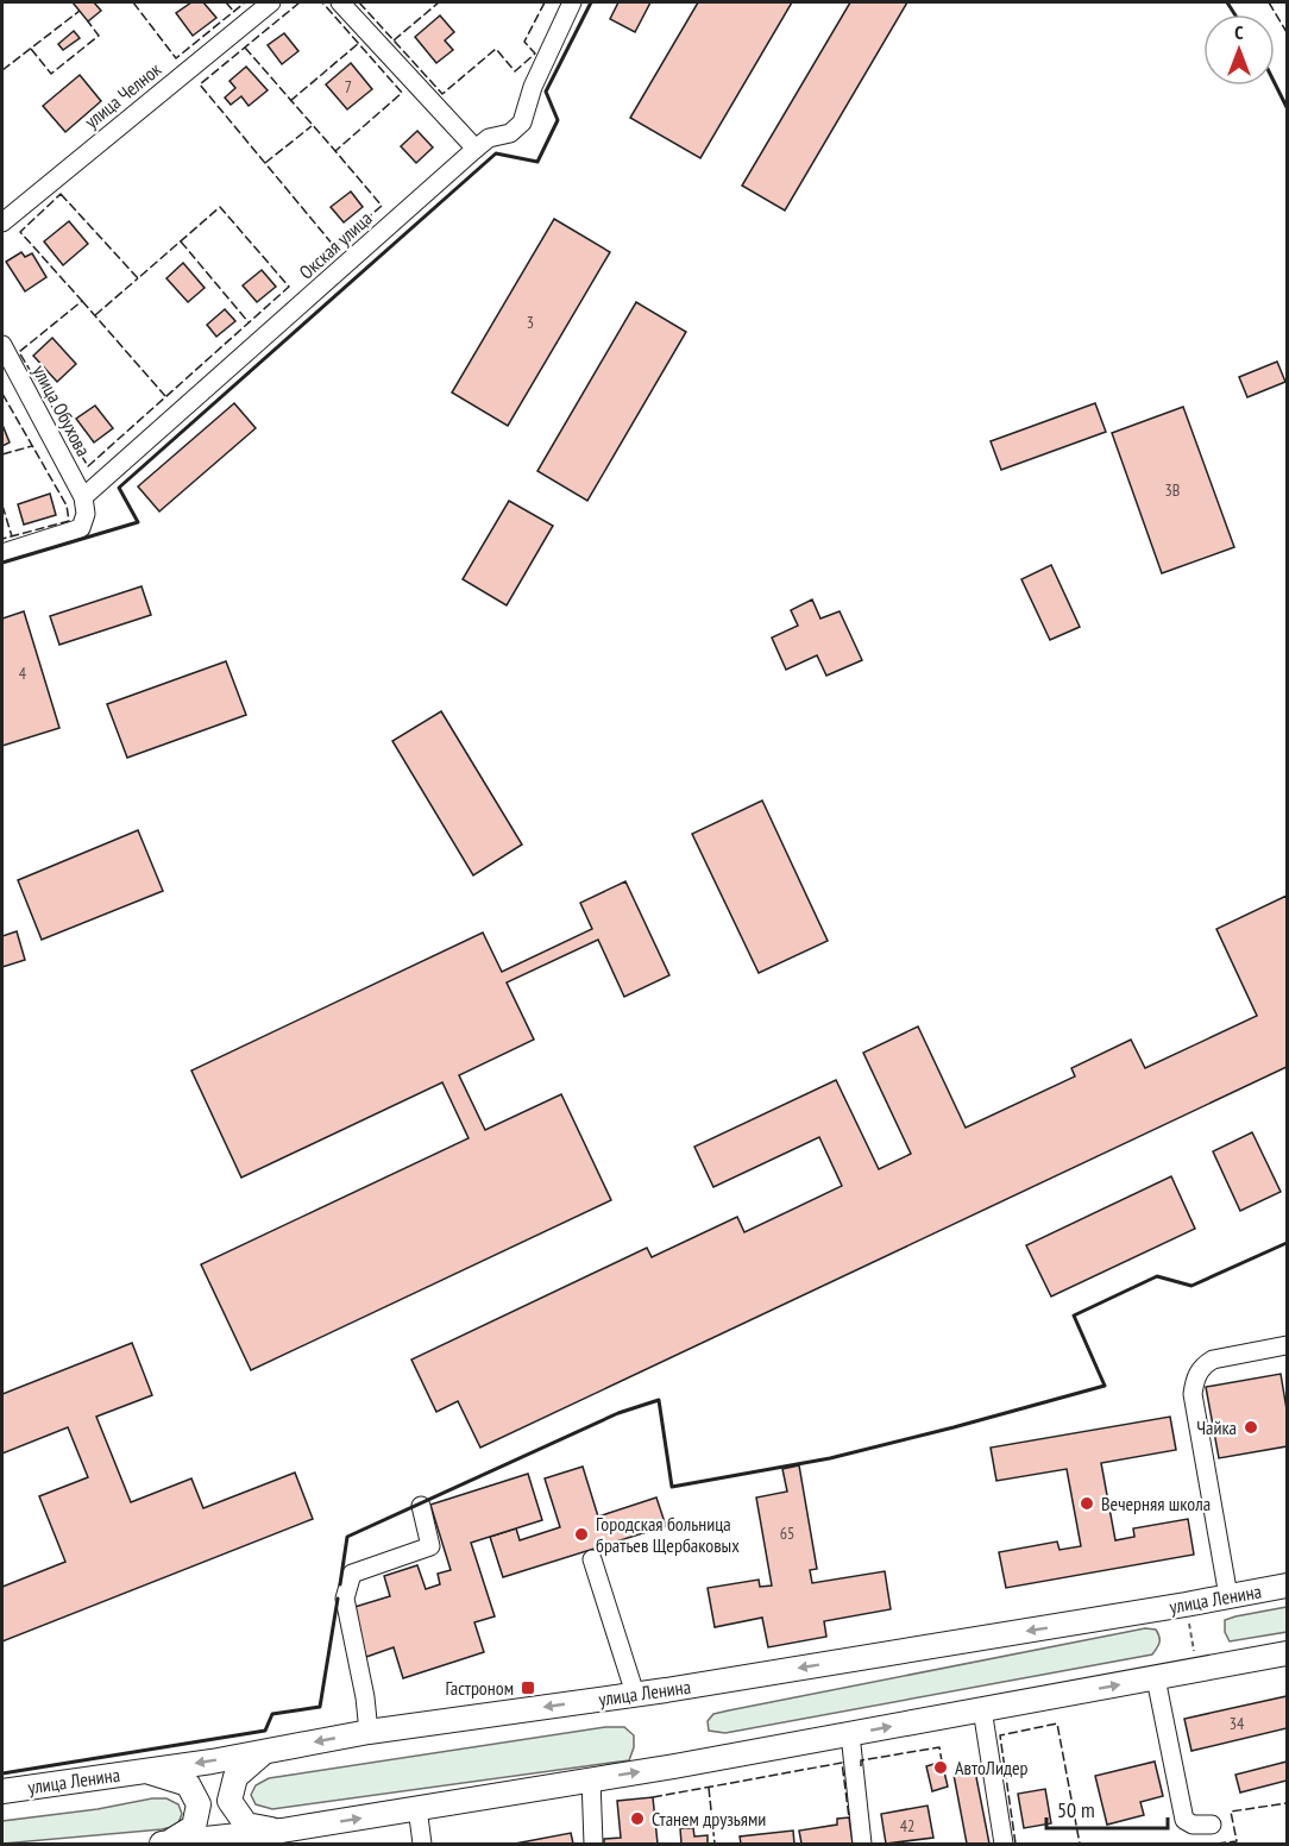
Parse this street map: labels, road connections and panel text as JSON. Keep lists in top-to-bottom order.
{
  "streets": {
    "main road": ["улица Ленина"],
    "street": ["улица Челнок", "Окская улица", "улица Обухова"]
  },
  "crossings": [
    ["Окская улица", "улица Обухова"]
  ],
  "places": {
    "other": [
      "Чайка",
      "Вечерняя школа",
      "Городская больница братьев Щербаковых",
      "АвтоЛидер",
      "Станем друзьями"
    ],
    "transit": ["Гастроном"]
  },
  "house_numbers": [
    "7",
    "3",
    "3В",
    "4",
    "65",
    "34",
    "42"
  ],
  "scale_bar": "50 m",
  "north": "top"
}
